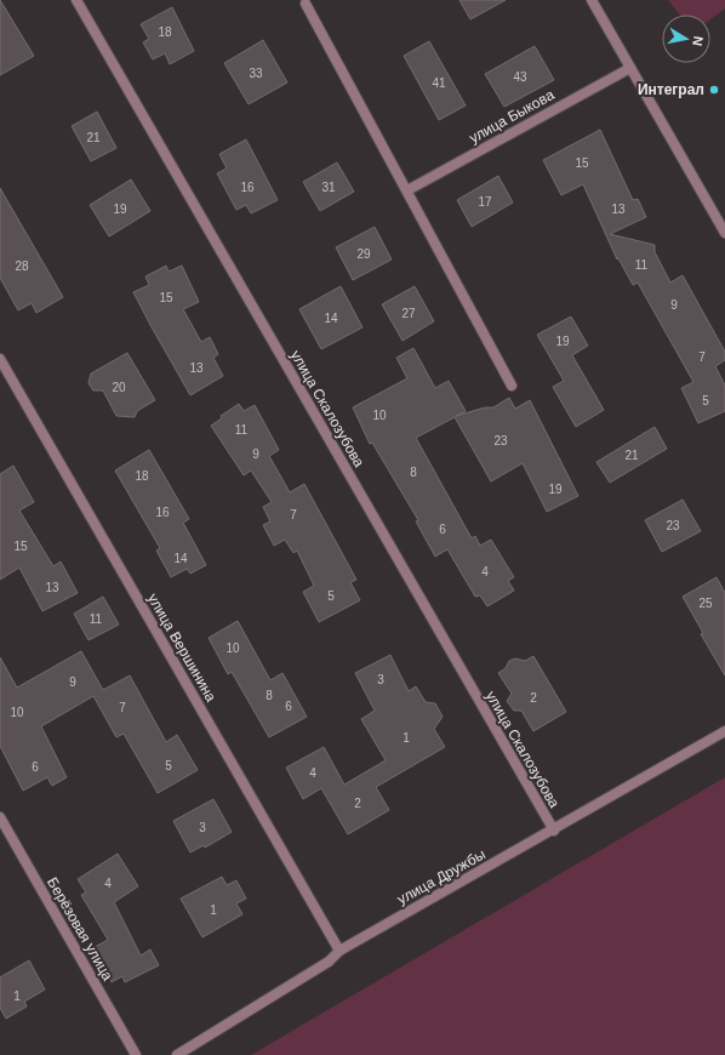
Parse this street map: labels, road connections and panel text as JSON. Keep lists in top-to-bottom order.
{
  "streets": {
    "street": [
      "улица Быкова",
      "улица Скалозубова",
      "улица Вершинина",
      "улица Дружбы",
      "Берёзовая улица"
    ]
  },
  "crossings": [
    ["улица Скалозубова", "улица Дружбы"],
    ["улица Вершинина", "улица Дружбы"]
  ],
  "places": ["Интеграл"],
  "house_numbers": [
    "18",
    "33",
    "43",
    "41",
    "21",
    "15",
    "16",
    "31",
    "17",
    "19",
    "13",
    "29",
    "11",
    "28",
    "15",
    "9",
    "27",
    "14",
    "19",
    "7",
    "13",
    "20",
    "5",
    "10",
    "11",
    "23",
    "9",
    "21",
    "8",
    "18",
    "19",
    "16",
    "7",
    "23",
    "6",
    "15",
    "14",
    "4",
    "13",
    "5",
    "25",
    "11",
    "10",
    "3",
    "9",
    "8",
    "2",
    "6",
    "7",
    "10",
    "1",
    "5",
    "6",
    "4",
    "2",
    "3",
    "4",
    "1",
    "1"
  ],
  "north": "right"
}
